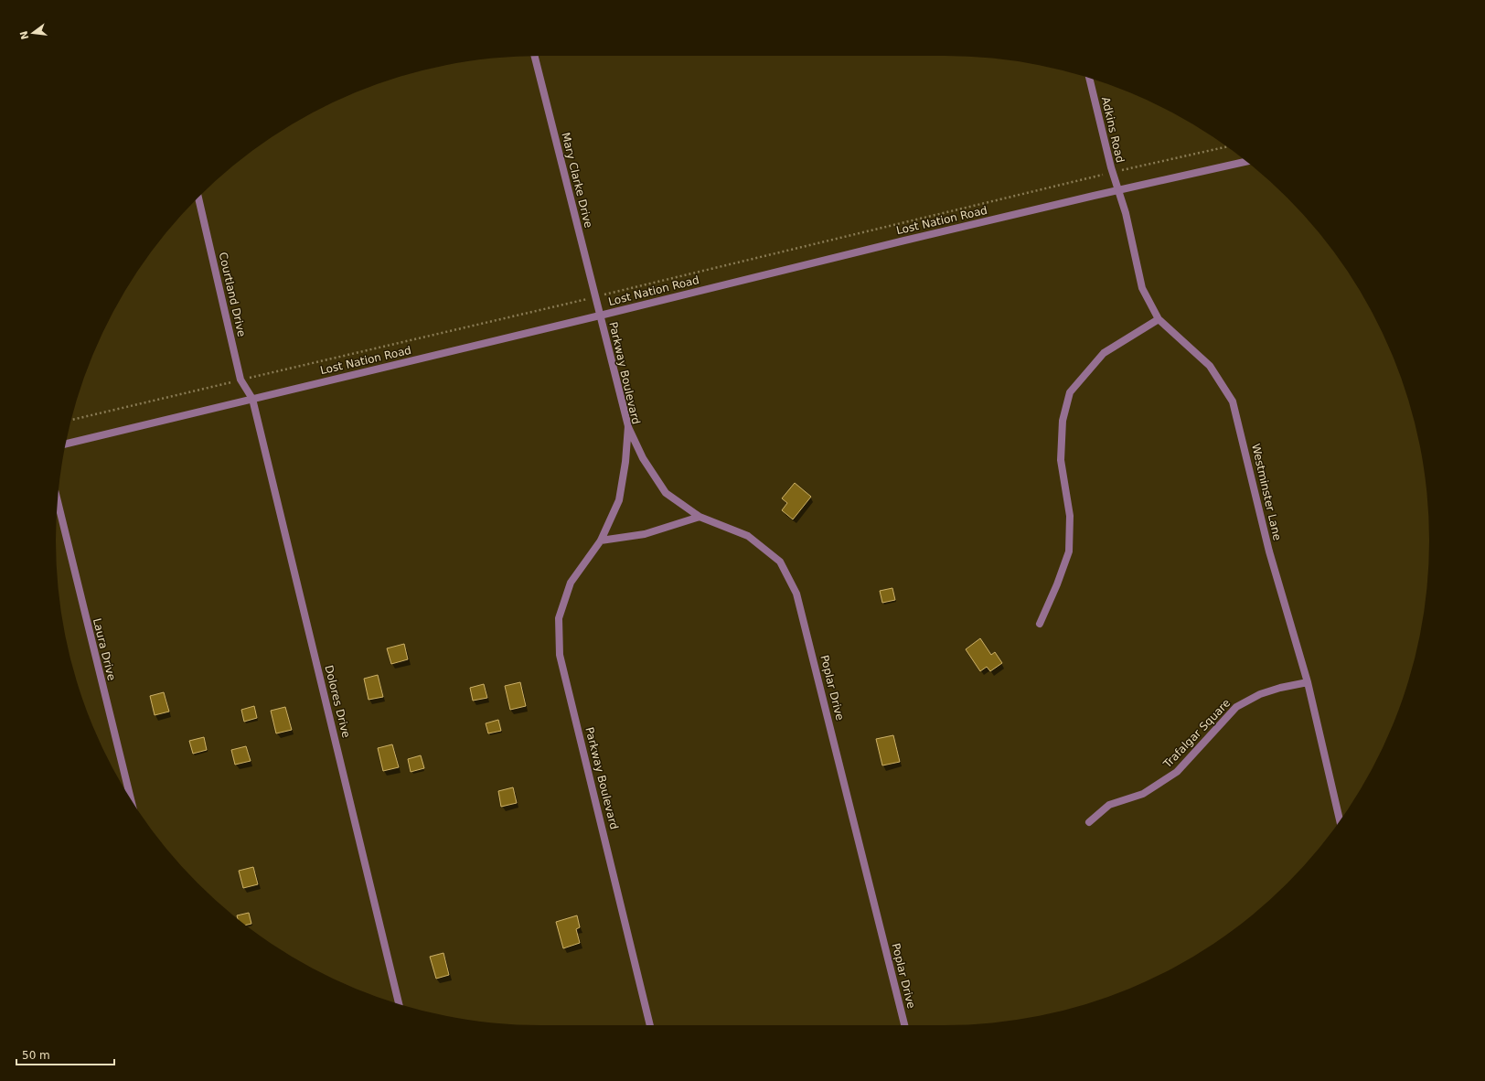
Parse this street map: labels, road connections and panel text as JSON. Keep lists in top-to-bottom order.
{
  "streets": {
    "street": [
      "Adkins Road",
      "Mary Clarke Drive",
      "Lost Nation Road",
      "Courtland Drive",
      "Parkway Boulevard",
      "Westminster Lane",
      "Laura Drive",
      "Poplar Drive",
      "Dolores Drive",
      "Trafalgar Square"
    ]
  },
  "crossings": [
    ["Adkins Road", "Lost Nation Road"],
    ["Adkins Road", "Westminster Lane"],
    ["Mary Clarke Drive", "Lost Nation Road"],
    ["Mary Clarke Drive", "Parkway Boulevard"],
    ["Lost Nation Road", "Courtland Drive"],
    ["Lost Nation Road", "Parkway Boulevard"],
    ["Lost Nation Road", "Westminster Lane"],
    ["Lost Nation Road", "Dolores Drive"],
    ["Courtland Drive", "Dolores Drive"],
    ["Parkway Boulevard", "Poplar Drive"],
    ["Westminster Lane", "Trafalgar Square"]
  ],
  "scale_bar": "50 m",
  "north": "left"
}
